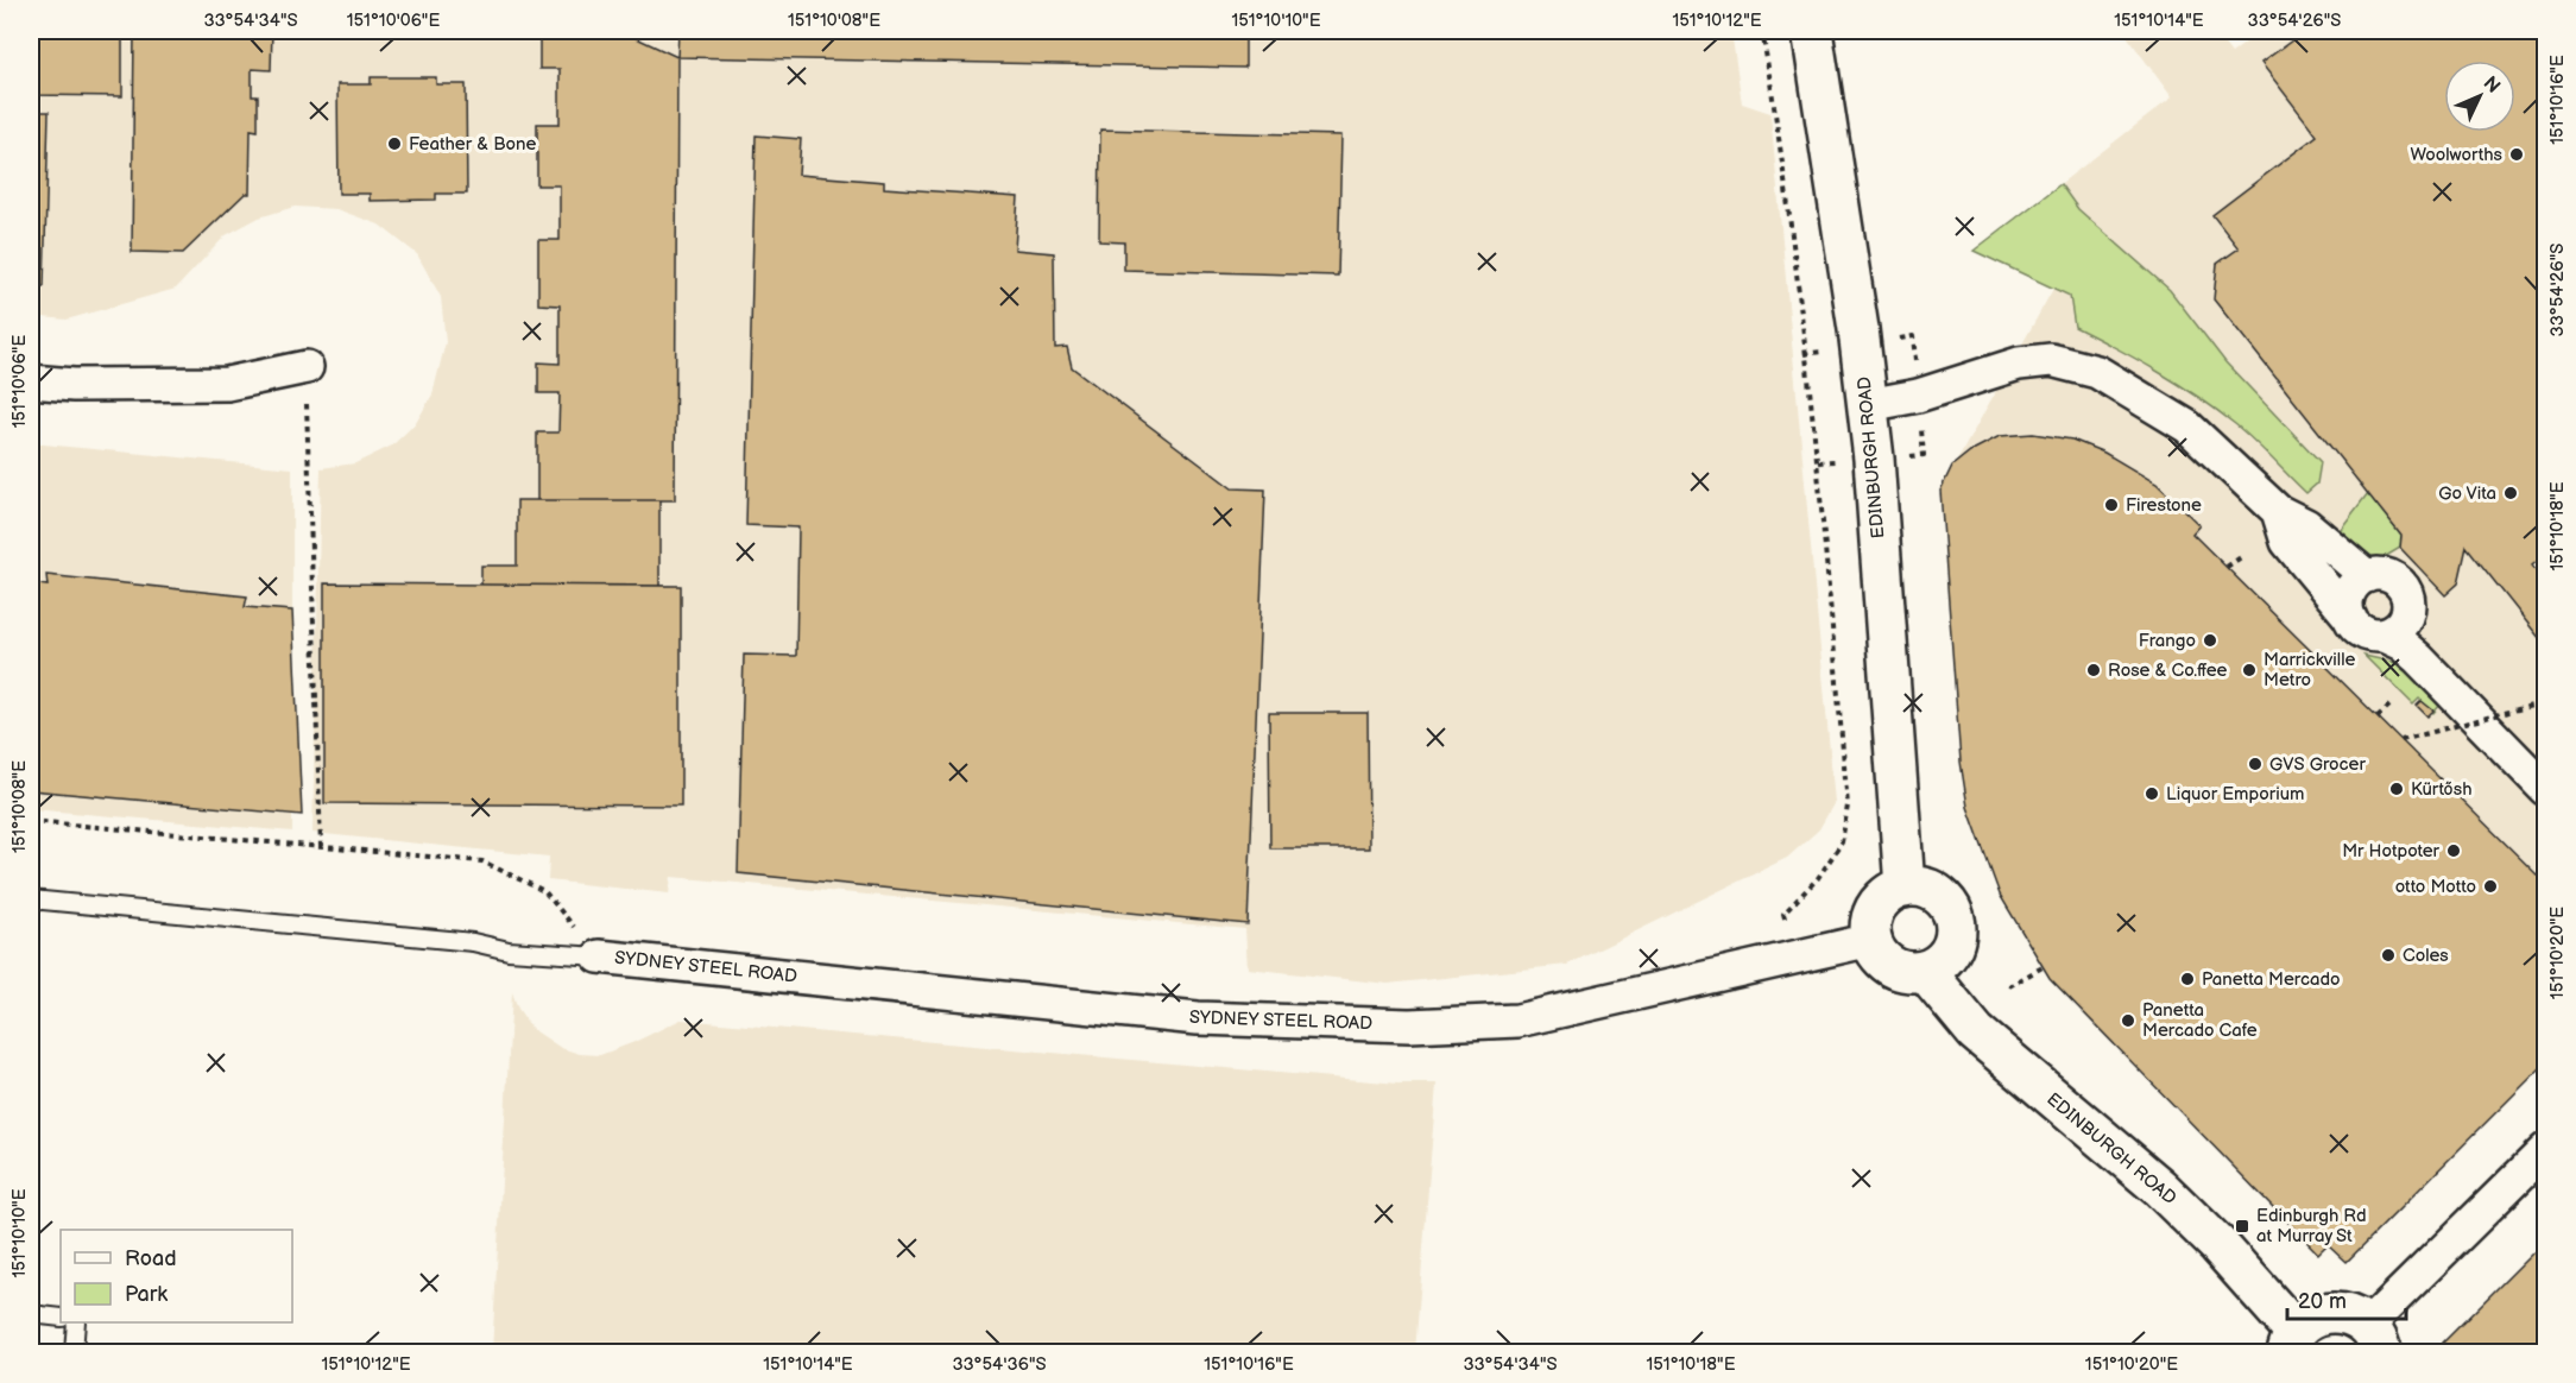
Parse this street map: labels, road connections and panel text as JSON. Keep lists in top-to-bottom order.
{
  "streets": {
    "street": ["EDINBURGH ROAD", "SYDNEY STEEL ROAD"]
  },
  "crossings": [
    ["EDINBURGH ROAD", "SYDNEY STEEL ROAD"]
  ],
  "places": {
    "other": [
      "Feather & Bone",
      "Woolworths",
      "Go Vita",
      "Firestone",
      "Frango",
      "Rose & Co.ffee",
      "Marrickville Metro",
      "GVS Grocer",
      "Kürtősh",
      "Liquor Emporium",
      "Mr Hotpoter",
      "otto Motto",
      "Coles",
      "Panetta Mercado",
      "Panetta Mercado Cafe"
    ],
    "transit": ["Edinburgh Rd at Murray St"]
  },
  "legend": ["Road", "Park"],
  "scale_bar": "20 m",
  "north": "top right",
  "coordinates": [
    "33°54'34\"S",
    "151°10'06\"E",
    "151°10'08\"E",
    "151°10'10\"E",
    "151°10'12\"E",
    "151°10'14\"E",
    "33°54'26\"S",
    "151°10'16\"E",
    "151°10'18\"E",
    "151°10'20\"E",
    "33°54'36\"S"
  ]
}
